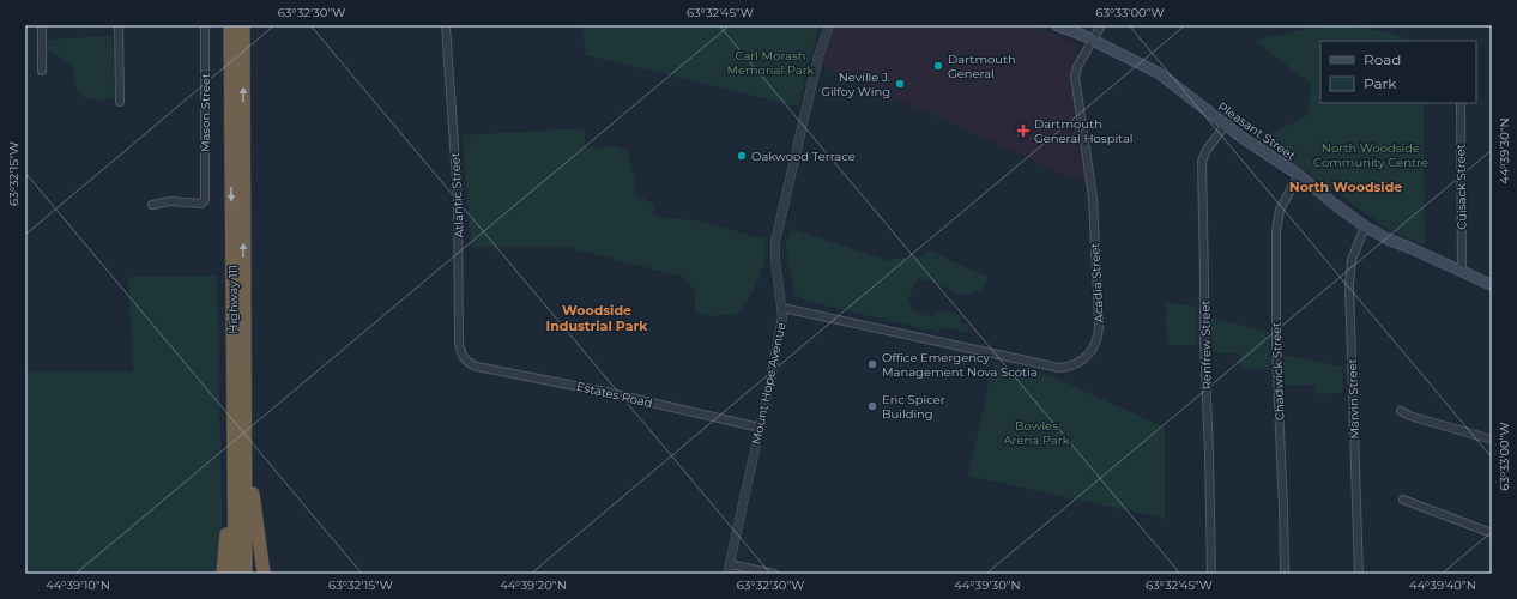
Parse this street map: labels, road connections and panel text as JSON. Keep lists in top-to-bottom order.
{
  "streets": {
    "highway": ["Highway 111"],
    "main road": ["Pleasant Street"],
    "street": [
      "Mason Street",
      "Cuisack Street",
      "Atlantic Street",
      "Acadia Street",
      "Renfrew Street",
      "Chadwick Street",
      "Mount Hope Avenue",
      "Estates Road",
      "Marvin Street"
    ]
  },
  "crossings": [
    ["Pleasant Street", "Cuisack Street"],
    ["Pleasant Street", "Acadia Street"],
    ["Pleasant Street", "Renfrew Street"],
    ["Pleasant Street", "Chadwick Street"],
    ["Pleasant Street", "Marvin Street"],
    ["Atlantic Street", "Estates Road"],
    ["Acadia Street", "Mount Hope Avenue"],
    ["Mount Hope Avenue", "Estates Road"]
  ],
  "districts": ["North Woodside", "Woodside Industrial Park"],
  "parks": ["Carl Morash Memorial Park", "North Woodside Community Centre", "Bowles Arena Park"],
  "places": {
    "other": [
      "Dartmouth General",
      "Neville J. Gilfoy Wing",
      "Oakwood Terrace",
      "Office Emergency Management Nova Scotia",
      "Eric Spicer Building"
    ],
    "health": ["Dartmouth General Hospital"]
  },
  "legend": ["Road", "Park"],
  "coordinates": [
    "63°32'30\"W",
    "63°32'45\"W",
    "63°33'00\"W",
    "44°39'30\"N",
    "63°32'15\"W",
    "44°39'10\"N",
    "44°39'20\"N",
    "44°39'40\"N"
  ]
}
